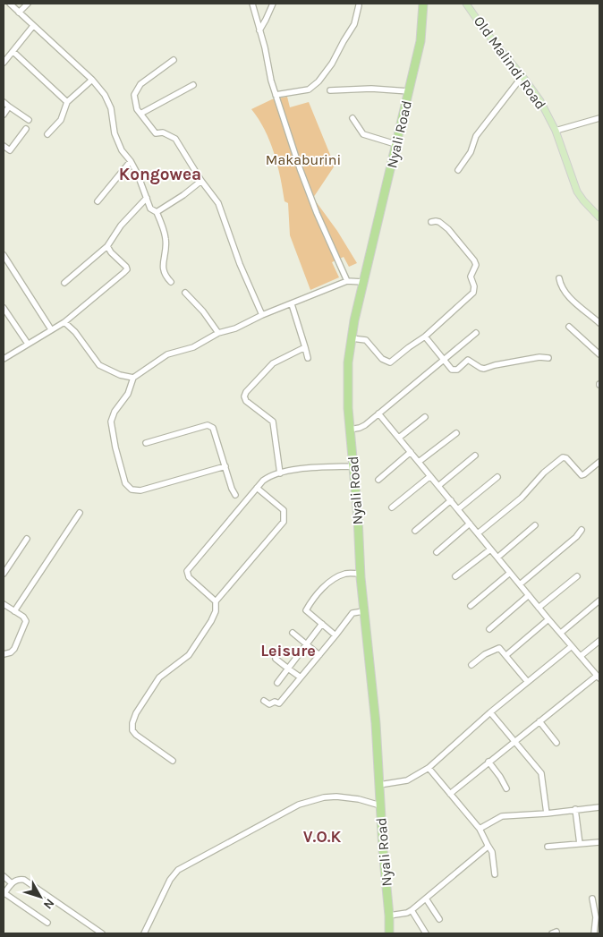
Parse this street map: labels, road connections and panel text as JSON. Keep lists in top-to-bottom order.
{
  "streets": {
    "highway": ["Nyali Road"],
    "main road": ["Old Malindi Road"]
  },
  "districts": ["Kongowea", "Leisure", "V.O.K"],
  "parks": ["Makaburini"],
  "north": "bottom right"
}
